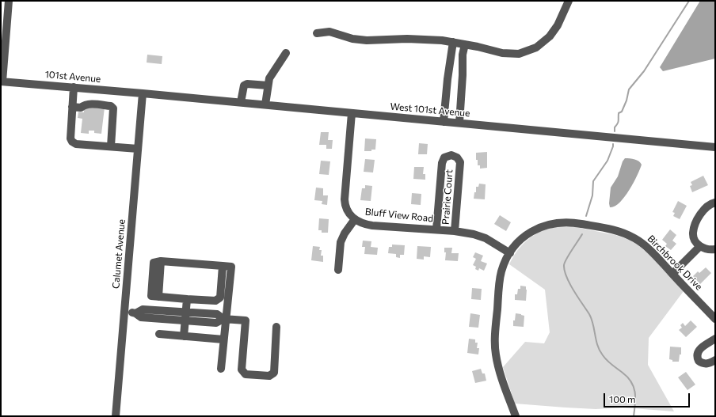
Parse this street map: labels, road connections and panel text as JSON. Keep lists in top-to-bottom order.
{
  "streets": {
    "street": [
      "101st Avenue",
      "West 101st Avenue",
      "Prairie Court",
      "Bluff View Road",
      "Calumet Avenue",
      "Birchbrook Drive"
    ]
  },
  "crossings": [
    ["101st Avenue", "West 101st Avenue"],
    ["101st Avenue", "Calumet Avenue"],
    ["West 101st Avenue", "Bluff View Road"],
    ["West 101st Avenue", "Calumet Avenue"],
    ["Prairie Court", "Bluff View Road"],
    ["Bluff View Road", "Birchbrook Drive"]
  ],
  "scale_bar": "100 m"
}
